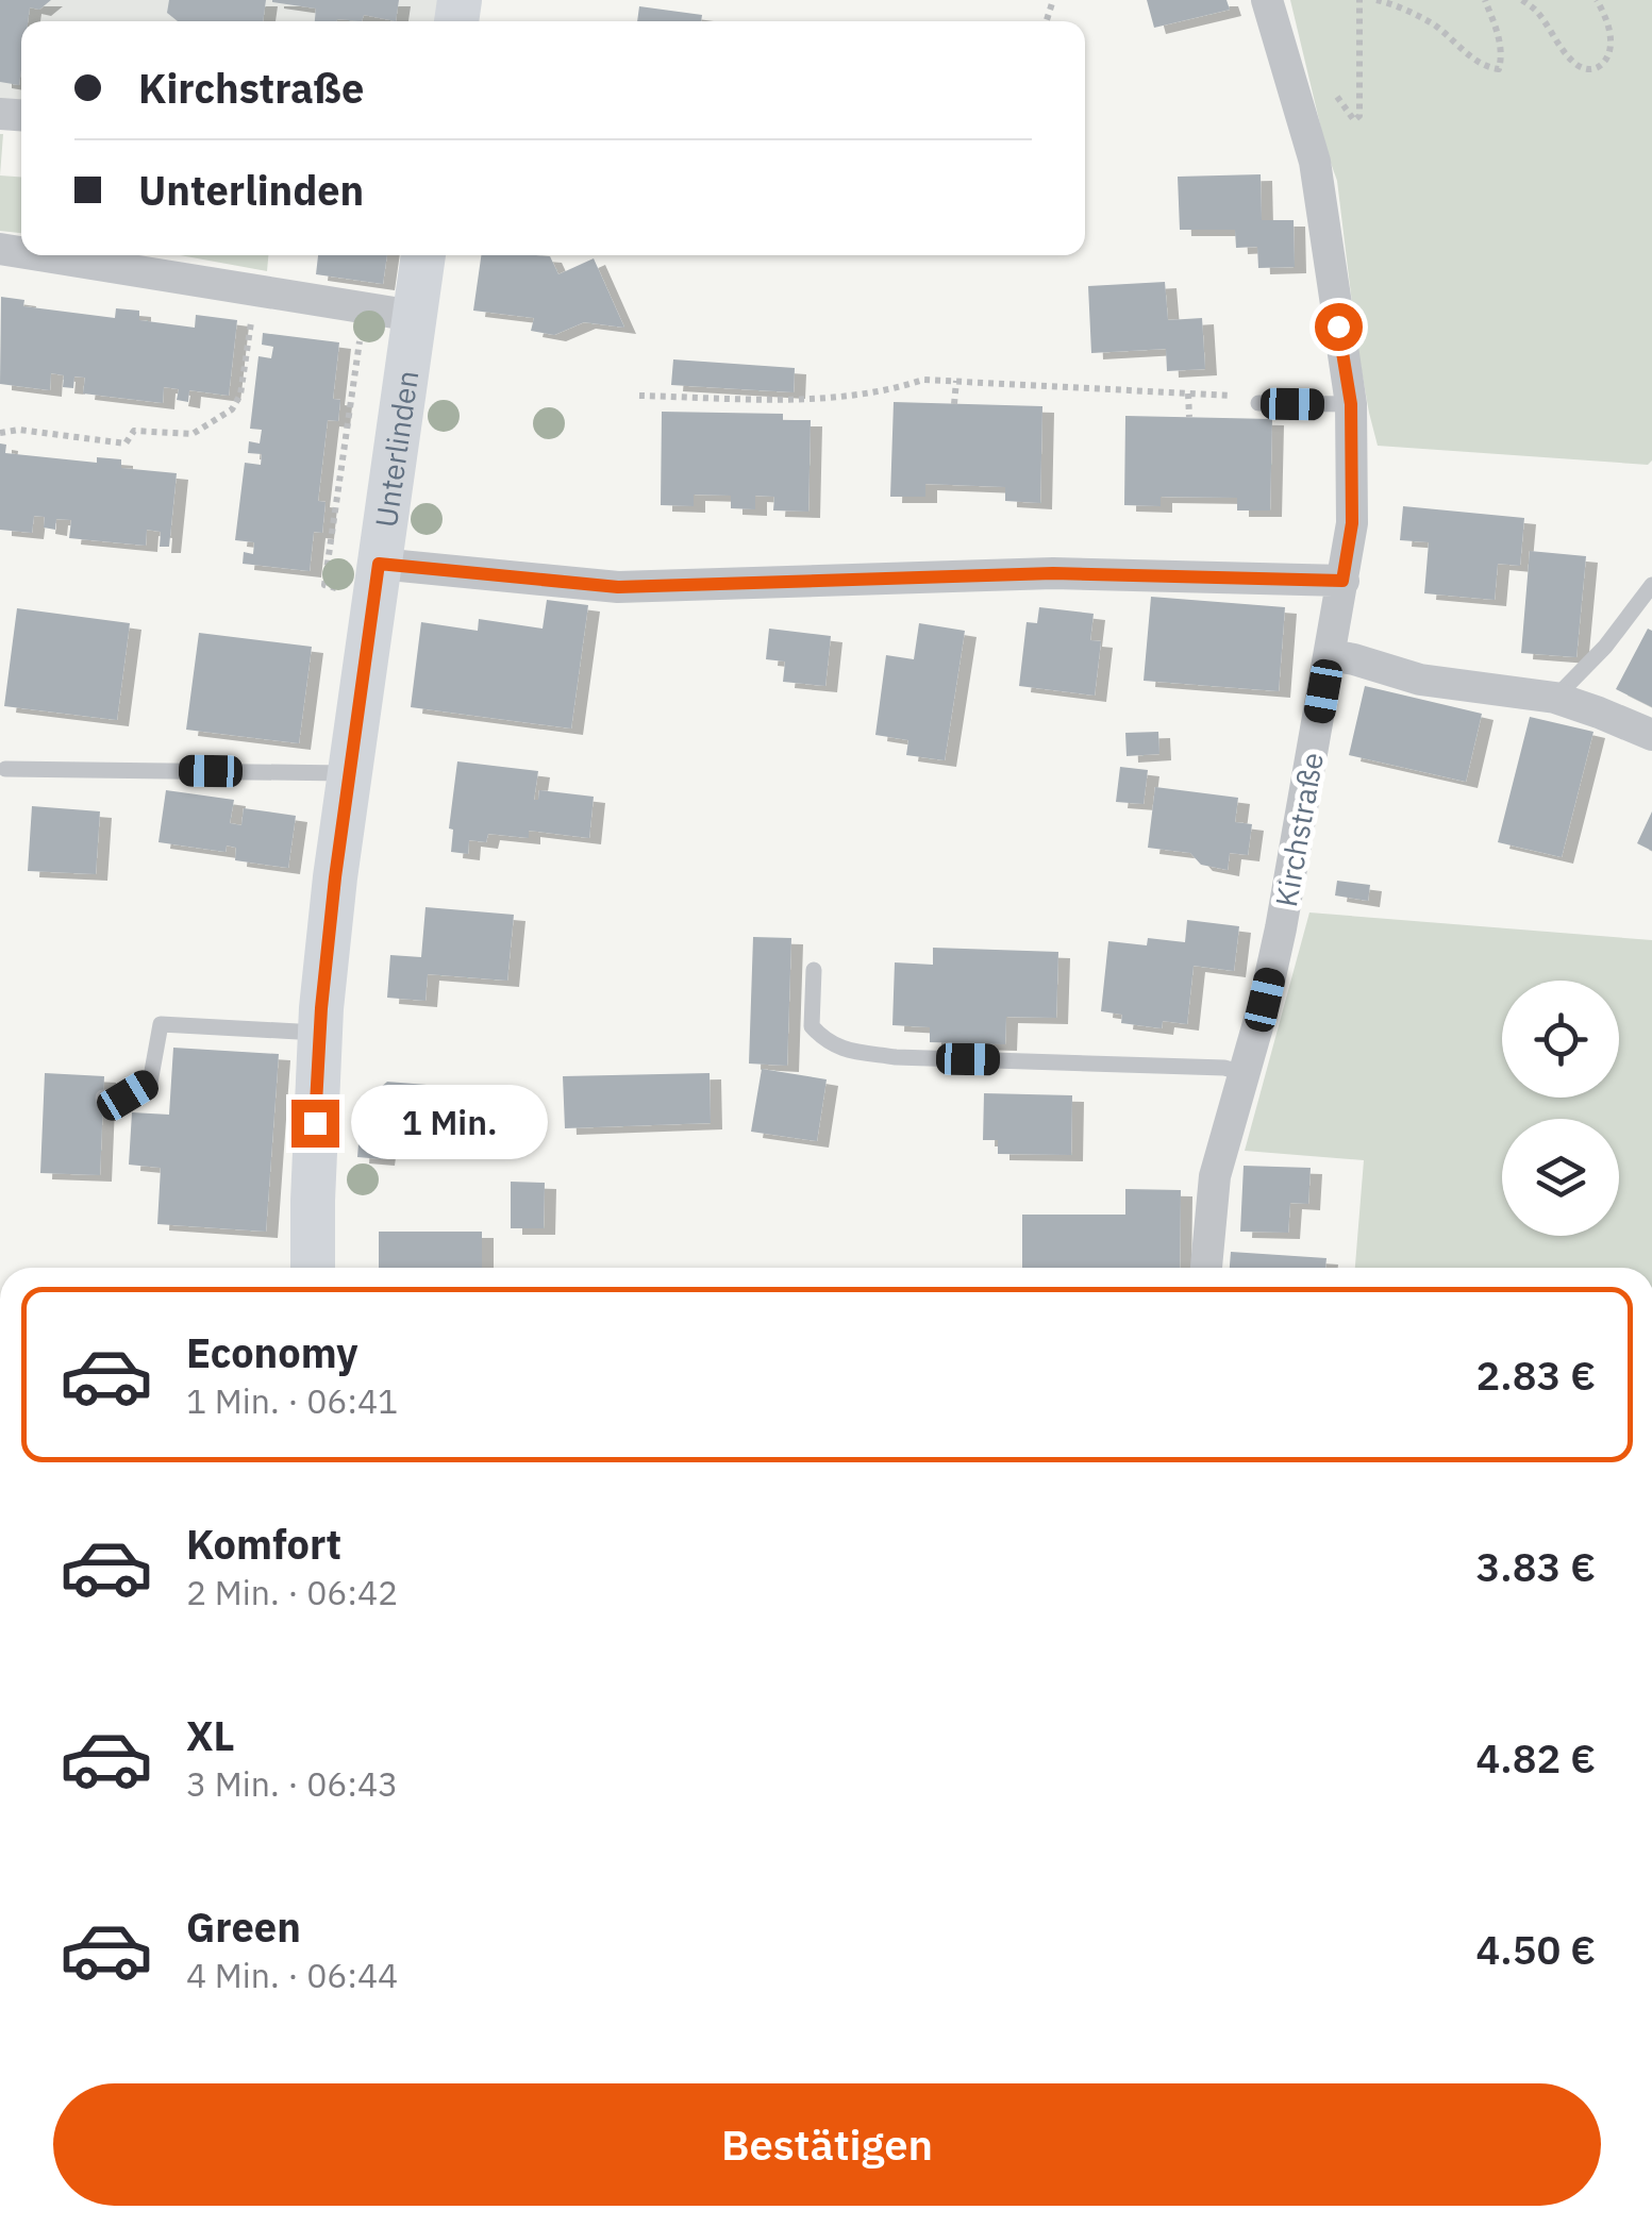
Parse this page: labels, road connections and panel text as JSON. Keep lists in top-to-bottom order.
{
  "streets": {
    "main road": ["Unterlinden"],
    "street": ["Kirchstraße"]
  },
  "page": {
    "banner": ["Kirchstraße", "Unterlinden"],
    "bubble": "1 Min.",
    "list": [
      {
        "name": "Economy",
        "note": "1 Min. · 06:41",
        "value": "2.83 €"
      },
      {
        "name": "Komfort",
        "note": "2 Min. · 06:42",
        "value": "3.83 €"
      },
      {
        "name": "XL",
        "note": "3 Min. · 06:43",
        "value": "4.82 €"
      },
      {
        "name": "Green",
        "note": "4 Min. · 06:44",
        "value": "4.50 €"
      }
    ],
    "buttons": "Bestätigen"
  }
}
